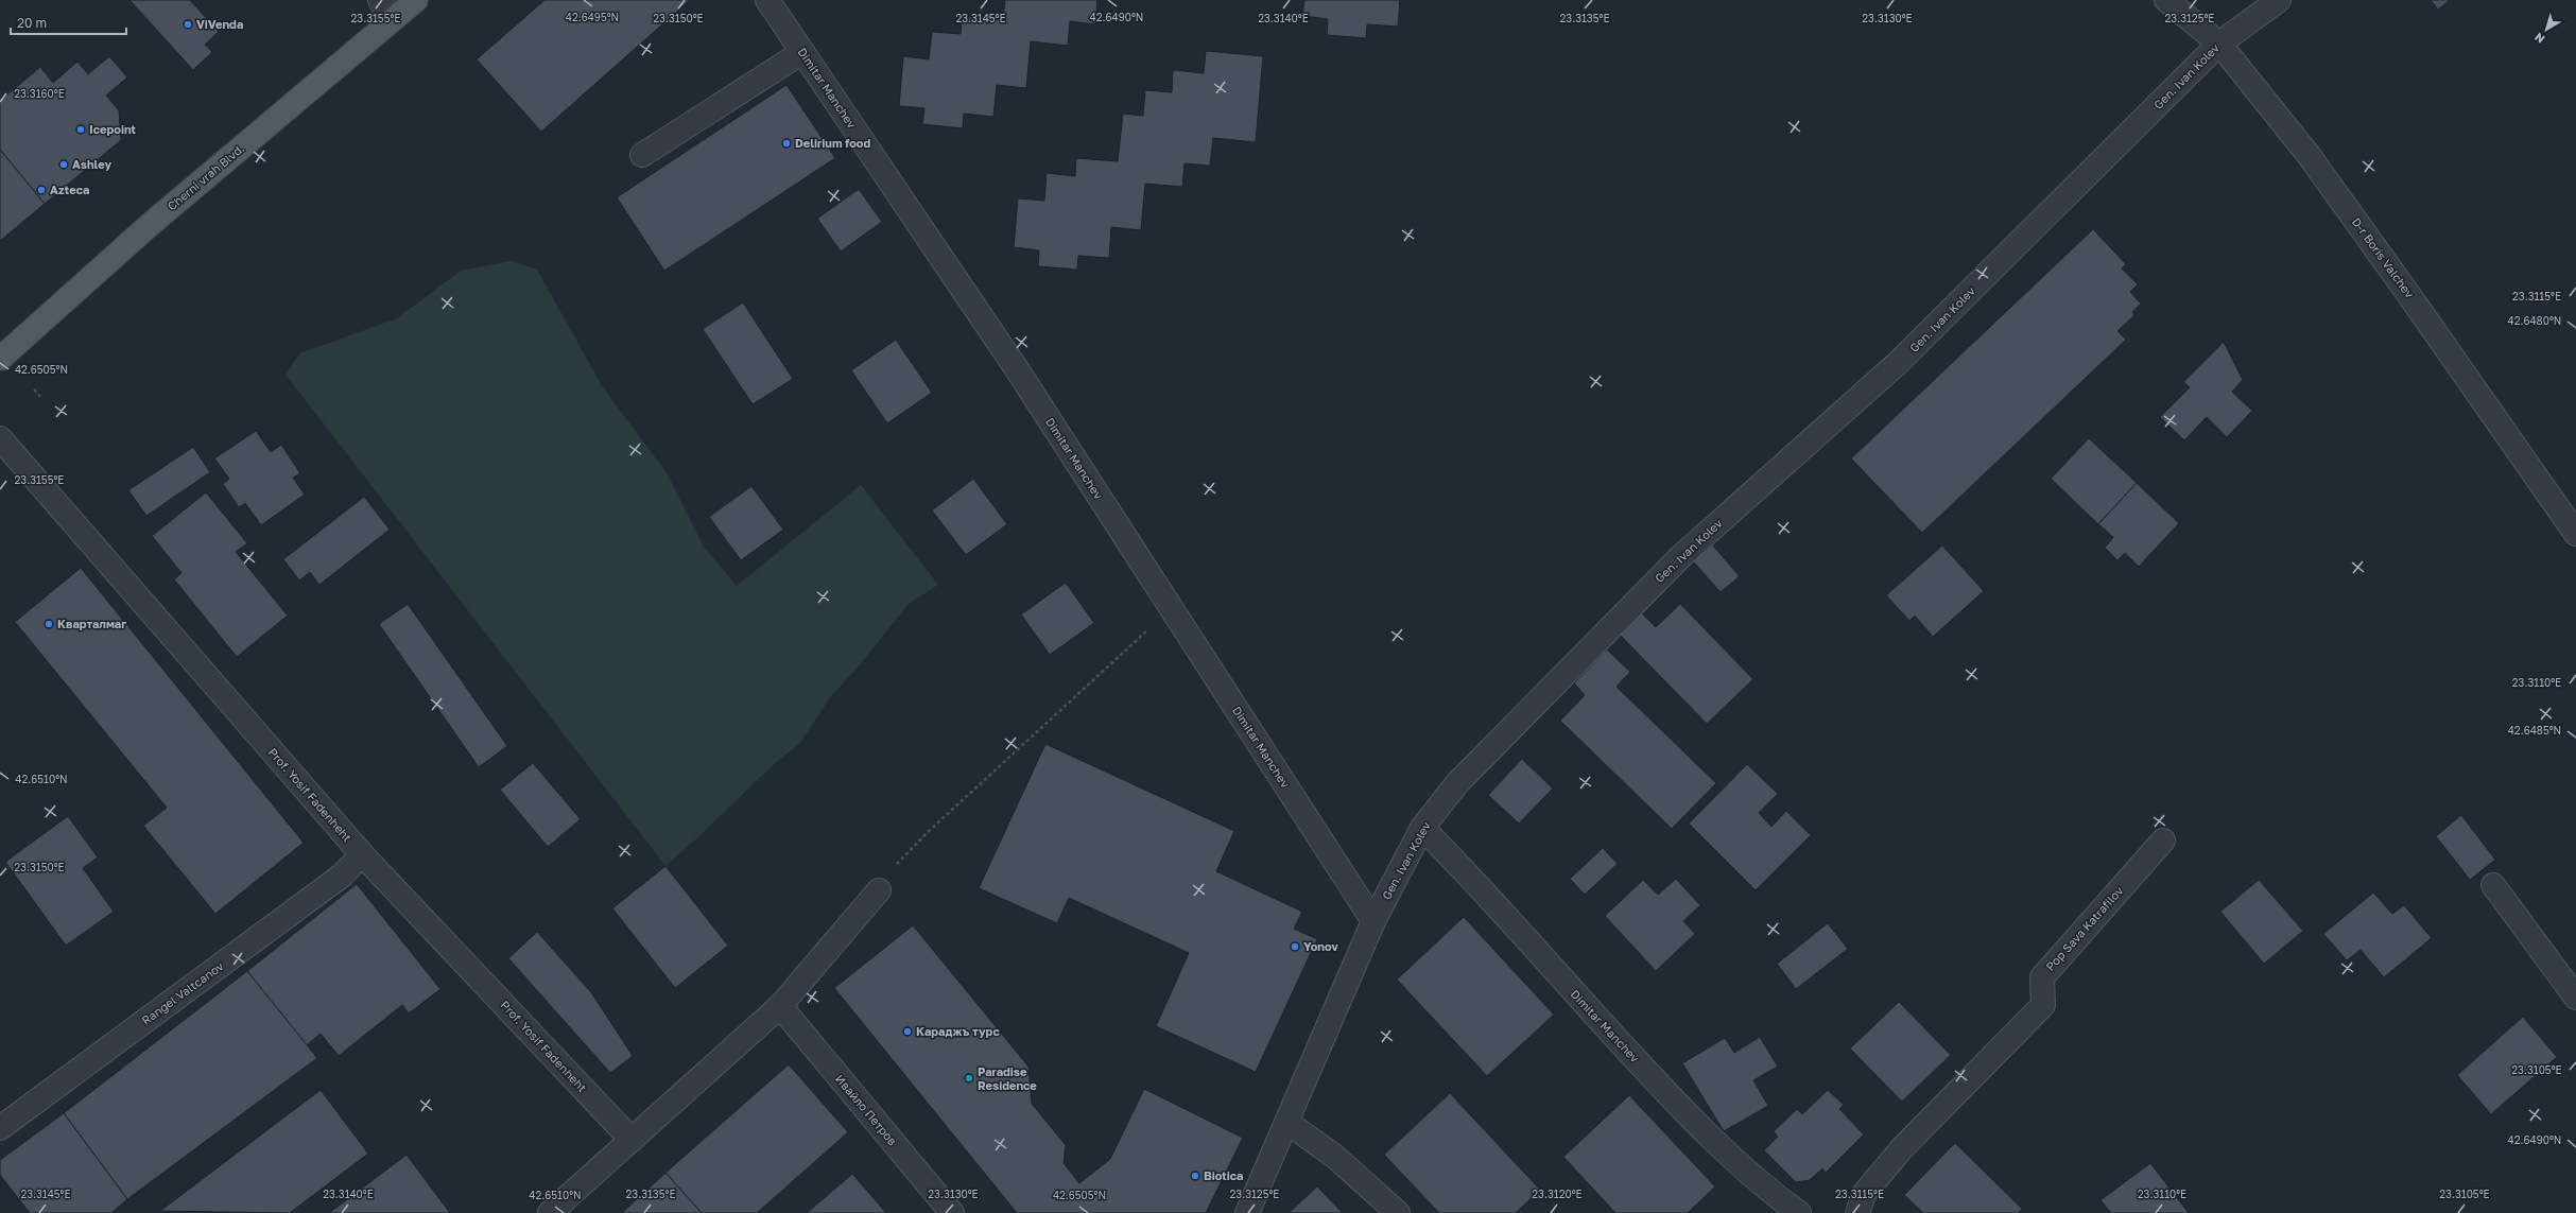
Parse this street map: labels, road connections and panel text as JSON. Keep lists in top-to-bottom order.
{
  "streets": {
    "main road": ["Cherni vrah Blvd."],
    "street": [
      "Gen. Ivan Kolev",
      "Dimitar Manchev",
      "D-r Boris Valchev",
      "Prof. Yosif Fadenheht",
      "Pop Sava Katrafilov",
      "Rangel Valtcanov",
      "Ивайло Петров"
    ]
  },
  "crossings": [
    ["Gen. Ivan Kolev", "Dimitar Manchev"],
    ["Gen. Ivan Kolev", "D-r Boris Valchev"],
    ["Prof. Yosif Fadenheht", "Rangel Valtcanov"]
  ],
  "places": [
    "ViVenda",
    "Icepoint",
    "Delirium food",
    "Ashley",
    "Azteca",
    "Кварталмаг",
    "Yonov",
    "Караджъ турс",
    "Paradise Residence",
    "Biotica"
  ],
  "scale_bar": "20 m",
  "north": "bottom left",
  "coordinates": [
    "42.6495°N",
    "42.6490°N",
    "23.3125°E",
    "23.3155°E",
    "23.3150°E",
    "23.3145°E",
    "23.3140°E",
    "23.3135°E",
    "23.3130°E",
    "23.3160°E",
    "23.3115°E",
    "42.6480°N",
    "42.6505°N",
    "23.3110°E",
    "42.6485°N",
    "42.6510°N",
    "23.3105°E",
    "23.3120°E"
  ]
}
